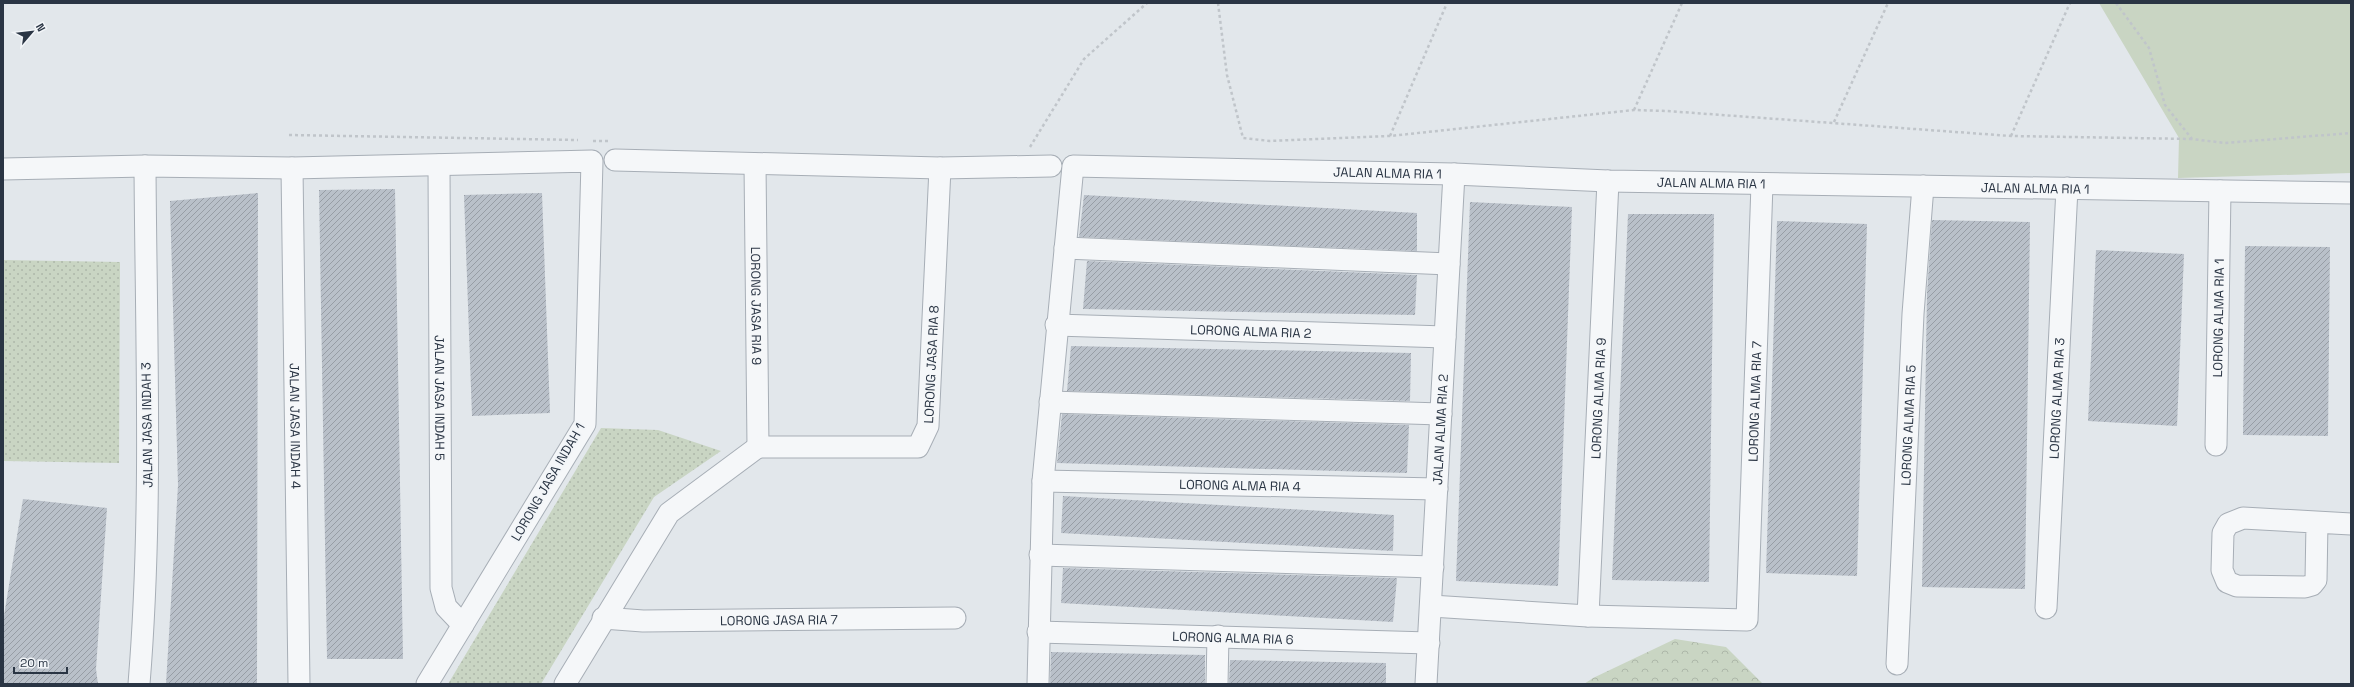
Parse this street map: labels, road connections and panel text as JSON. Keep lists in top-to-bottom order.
{
  "streets": {
    "street": [
      "JALAN ALMA RIA 1",
      "LORONG JASA RIA 9",
      "LORONG ALMA RIA 1",
      "LORONG ALMA RIA 2",
      "LORONG JASA RIA 8",
      "JALAN JASA INDAH 5",
      "LORONG ALMA RIA 9",
      "LORONG ALMA RIA 3",
      "LORONG ALMA RIA 7",
      "JALAN JASA INDAH 3",
      "LORONG ALMA RIA 5",
      "JALAN JASA INDAH 4",
      "JALAN ALMA RIA 2",
      "LORONG JASA INDAH 1",
      "LORONG ALMA RIA 4",
      "LORONG JASA RIA 7",
      "LORONG ALMA RIA 6"
    ]
  },
  "crossings": [
    ["JALAN ALMA RIA 1", "LORONG ALMA RIA 1"],
    ["JALAN ALMA RIA 1", "LORONG ALMA RIA 9"],
    ["JALAN ALMA RIA 1", "LORONG ALMA RIA 3"],
    ["JALAN ALMA RIA 1", "LORONG ALMA RIA 7"],
    ["JALAN ALMA RIA 1", "LORONG ALMA RIA 5"],
    ["JALAN ALMA RIA 1", "JALAN ALMA RIA 2"],
    ["LORONG JASA RIA 9", "LORONG JASA RIA 8"],
    ["LORONG ALMA RIA 2", "JALAN ALMA RIA 2"],
    ["JALAN JASA INDAH 5", "LORONG JASA INDAH 1"],
    ["LORONG ALMA RIA 9", "LORONG ALMA RIA 7"],
    ["JALAN ALMA RIA 2", "LORONG ALMA RIA 4"],
    ["JALAN ALMA RIA 2", "LORONG ALMA RIA 6"]
  ],
  "scale_bar": "20 m",
  "north": "top right"
}
